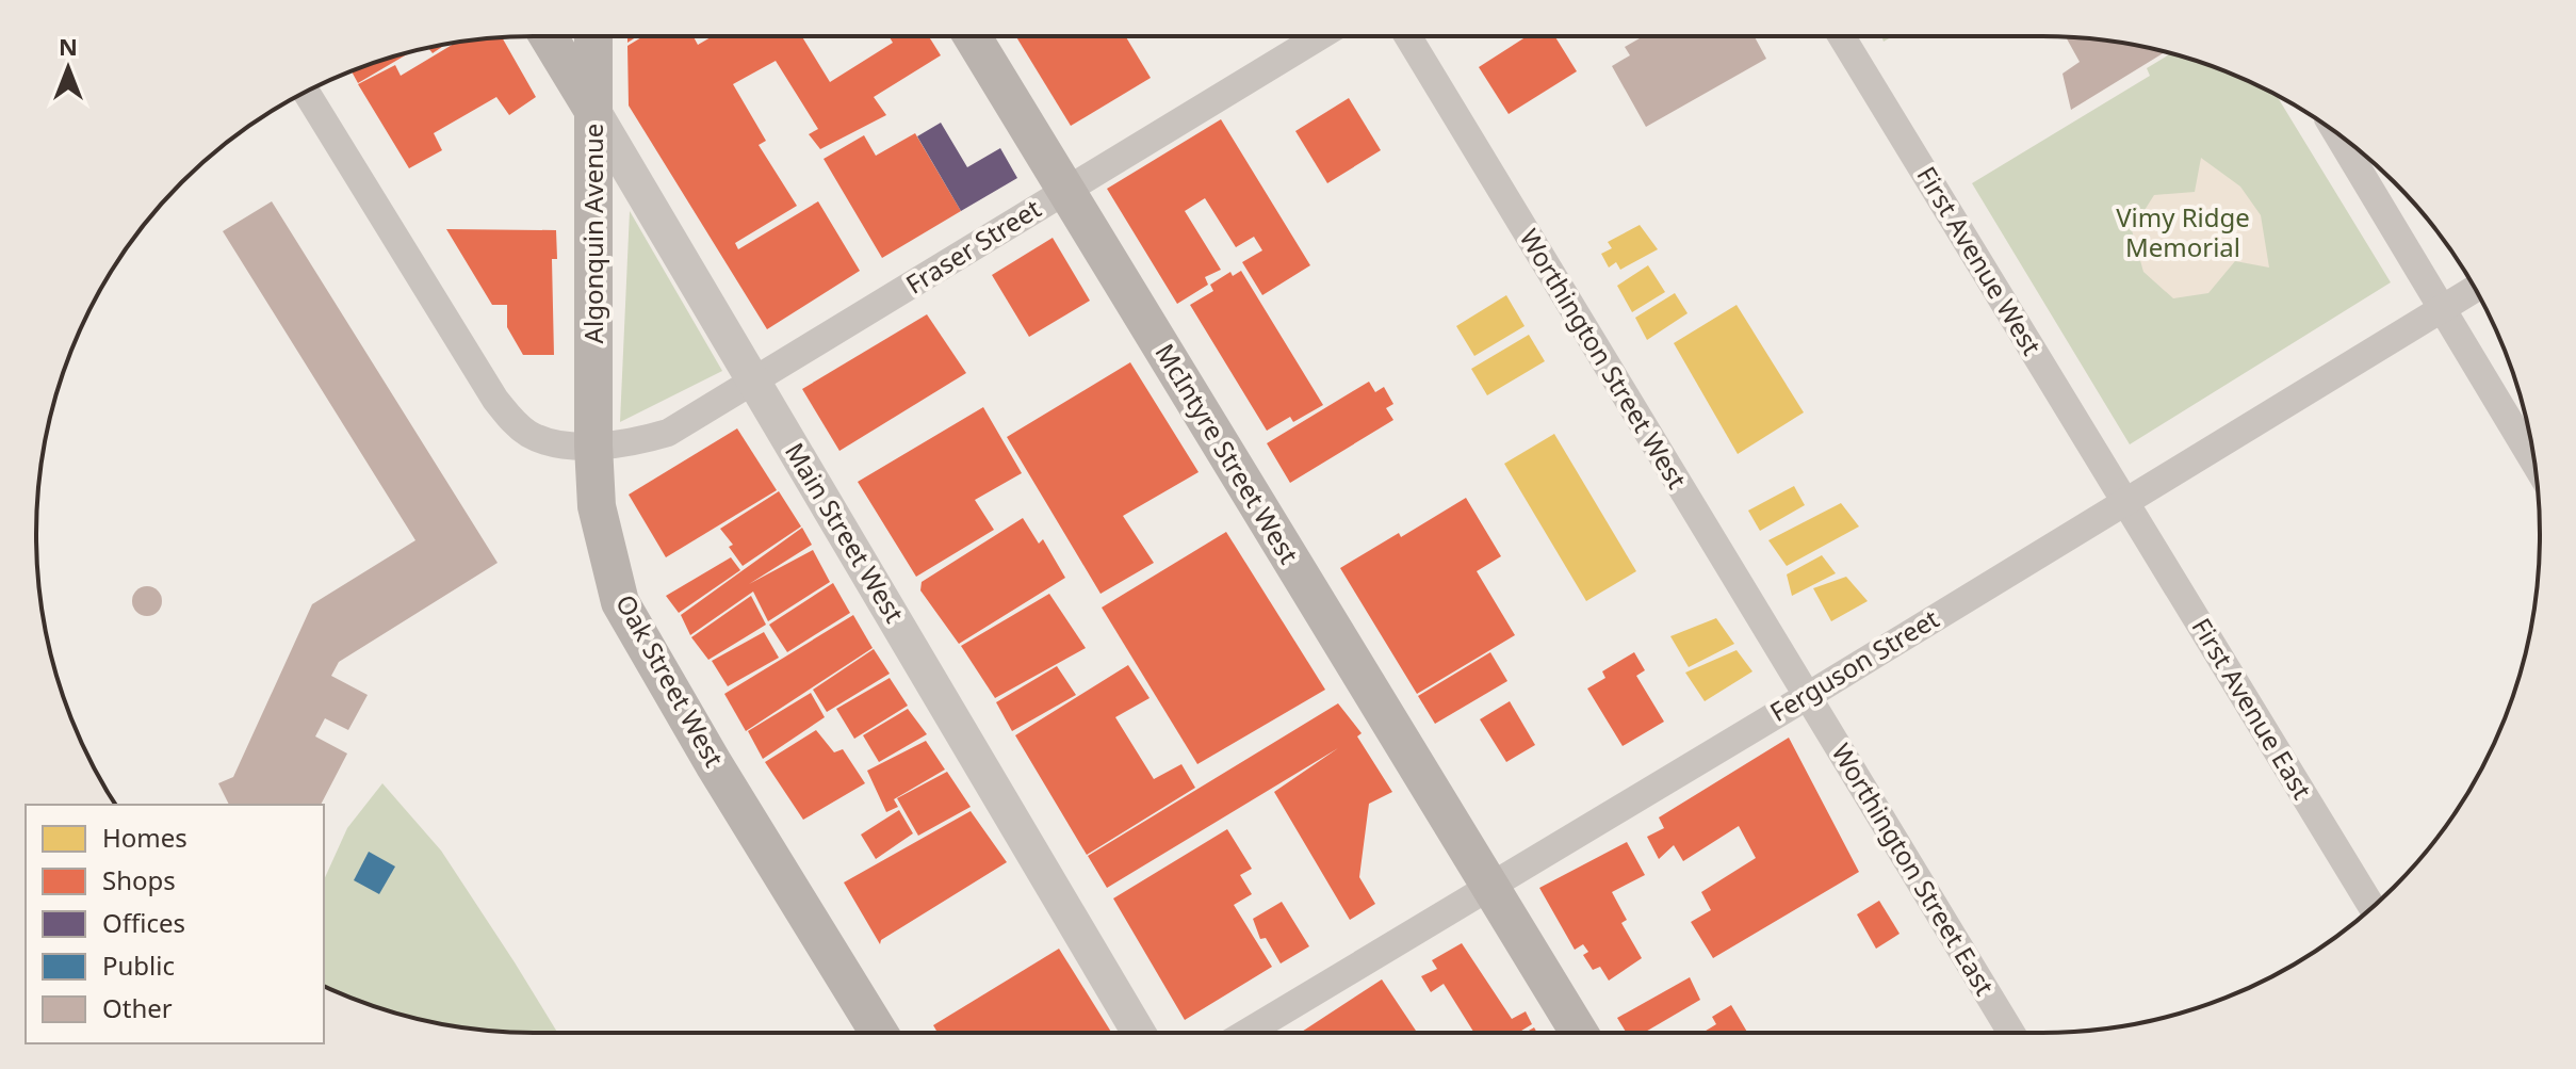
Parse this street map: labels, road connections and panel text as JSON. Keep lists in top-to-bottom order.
{
  "streets": {
    "main road": [
      "Algonquin Avenue",
      "McIntyre Street West",
      "Main Street West",
      "Oak Street West"
    ],
    "street": [
      "Fraser Street",
      "First Avenue West",
      "Worthington Street West",
      "Ferguson Street",
      "First Avenue East",
      "Worthington Street East"
    ]
  },
  "crossings": [
    ["Algonquin Avenue", "Fraser Street"],
    ["Algonquin Avenue", "Main Street West"],
    ["Algonquin Avenue", "Oak Street West"],
    ["Fraser Street", "McIntyre Street West"],
    ["Fraser Street", "Main Street West"],
    ["Fraser Street", "Oak Street West"],
    ["First Avenue West", "Ferguson Street"],
    ["First Avenue West", "First Avenue East"],
    ["Worthington Street West", "Ferguson Street"],
    ["Worthington Street West", "Worthington Street East"],
    ["McIntyre Street West", "Ferguson Street"],
    ["Ferguson Street", "First Avenue East"],
    ["Ferguson Street", "Worthington Street East"]
  ],
  "parks": ["Vimy Ridge Memorial"],
  "legend": [
    "Homes",
    "Shops",
    "Offices",
    "Public",
    "Other"
  ],
  "north": "top"
}
